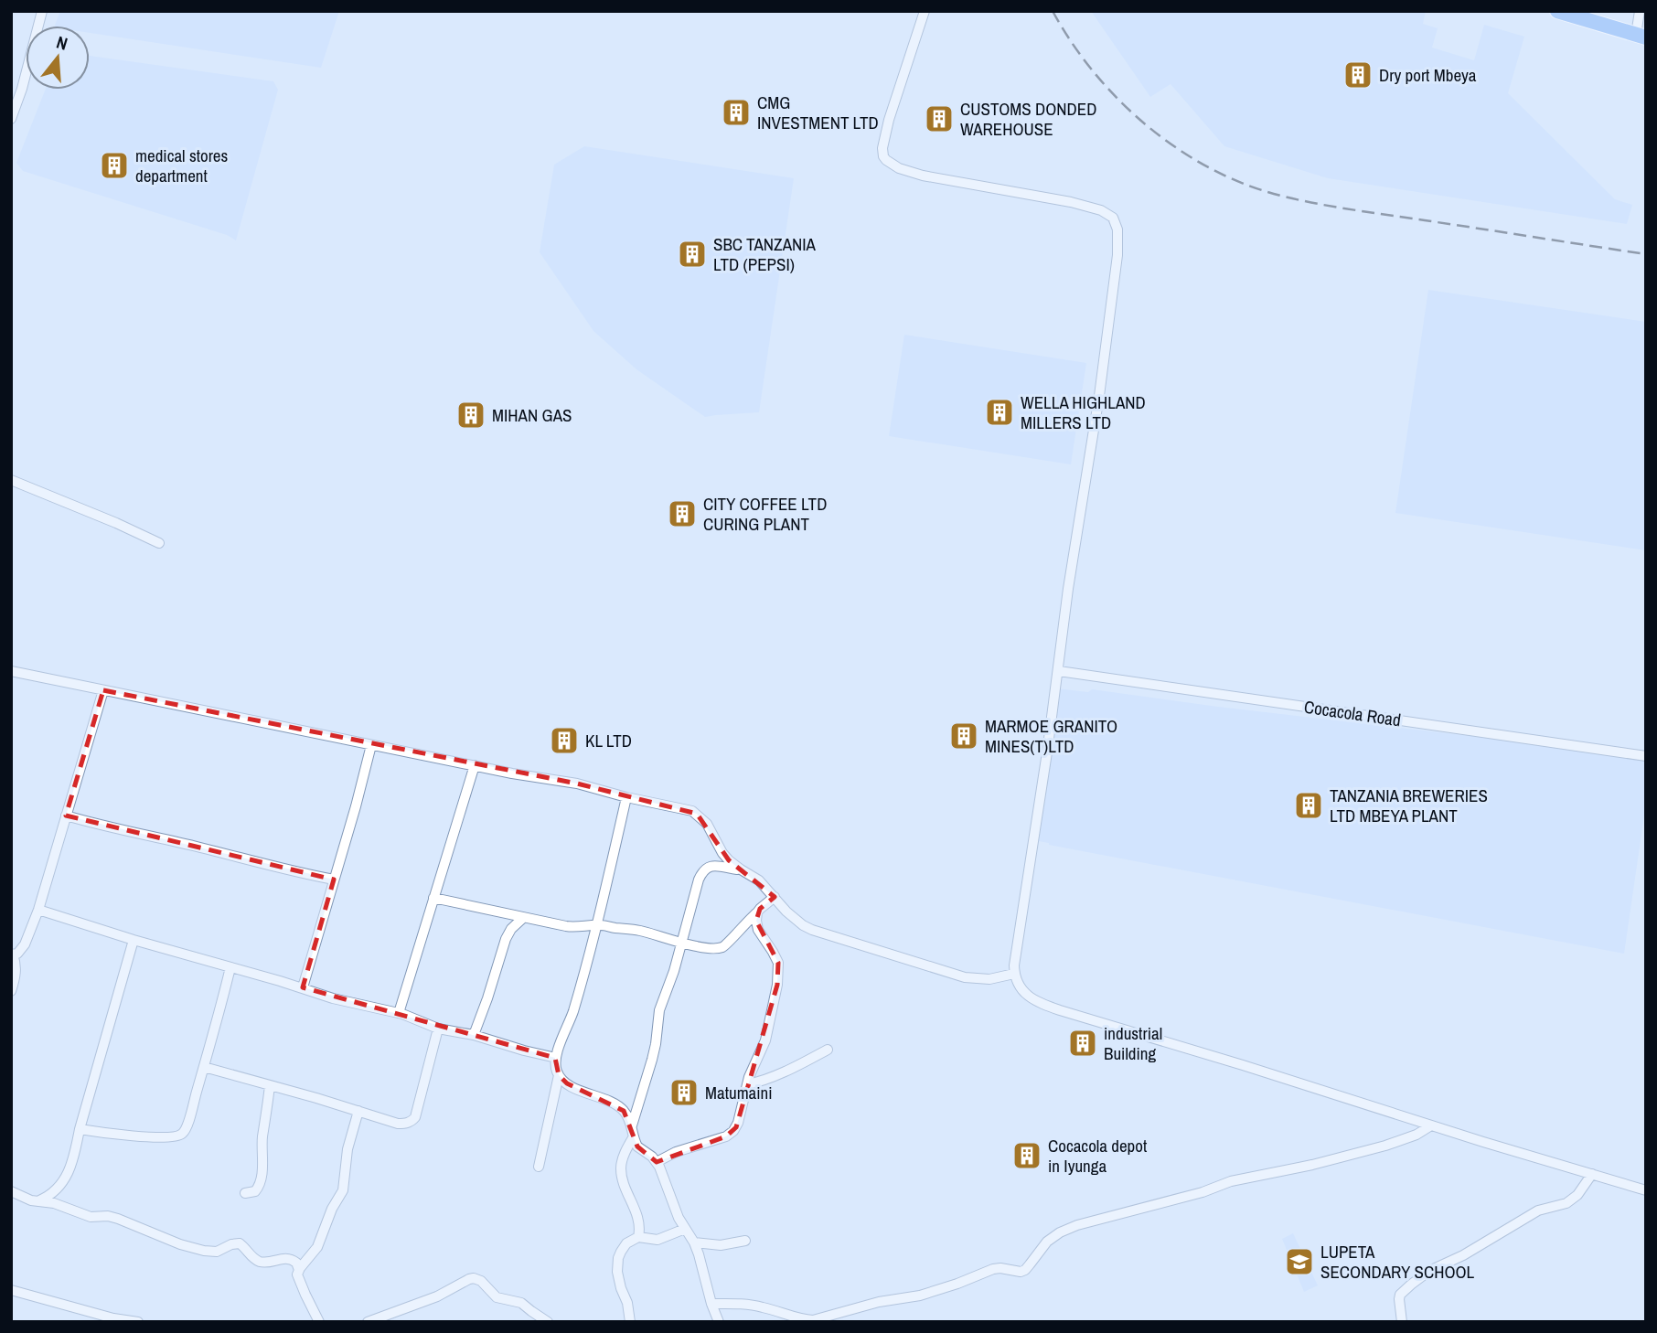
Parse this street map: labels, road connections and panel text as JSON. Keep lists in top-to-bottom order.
{
  "streets": {
    "street": ["Cocacola Road"]
  },
  "places": {
    "building": [
      "Dry port Mbeya",
      "CMG INVESTMENT LTD",
      "CUSTOMS DONDED WAREHOUSE",
      "medical stores department",
      "SBC TANZANIA LTD (PEPSI)",
      "WELLA HIGHLAND MILLERS LTD",
      "MIHAN GAS",
      "CITY COFFEE LTD CURING PLANT",
      "MARMOE GRANITO MINES(T)LTD",
      "KL LTD",
      "TANZANIA BREWERIES LTD MBEYA PLANT",
      "industrial Building",
      "Matumaini",
      "Cocacola depot in Iyunga"
    ],
    "school or university": ["LUPETA SECONDARY SCHOOL"]
  },
  "north": "top"
}
